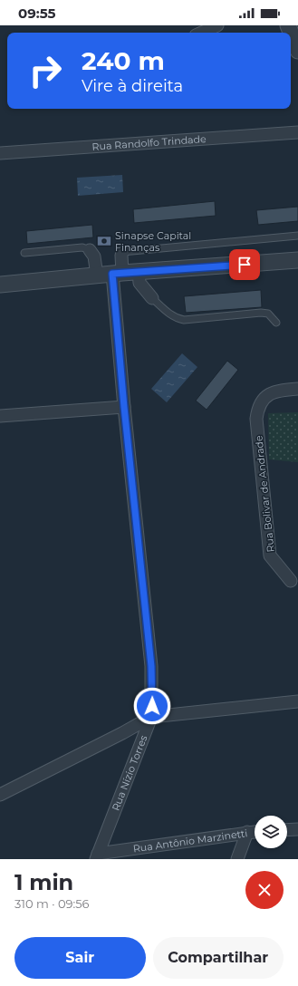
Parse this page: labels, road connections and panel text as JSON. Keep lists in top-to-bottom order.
{
  "streets": {
    "street": [
      "Rua Randolfo Trindade",
      "Rua Bolivar de Andrade",
      "Rua Nízio Torres",
      "Rua Antônio Marzinetti"
    ]
  },
  "crossings": [
    ["Rua Nízio Torres", "Rua Antônio Marzinetti"]
  ],
  "places": {
    "bank": ["Sinapse Capital Finanças"]
  },
  "page": {
    "status": "09:55",
    "turn": ["240 m", "Vire à direita"],
    "heading": ["1 min", "310 m · 09:56"],
    "buttons": ["Sair", "Compartilhar"]
  }
}
